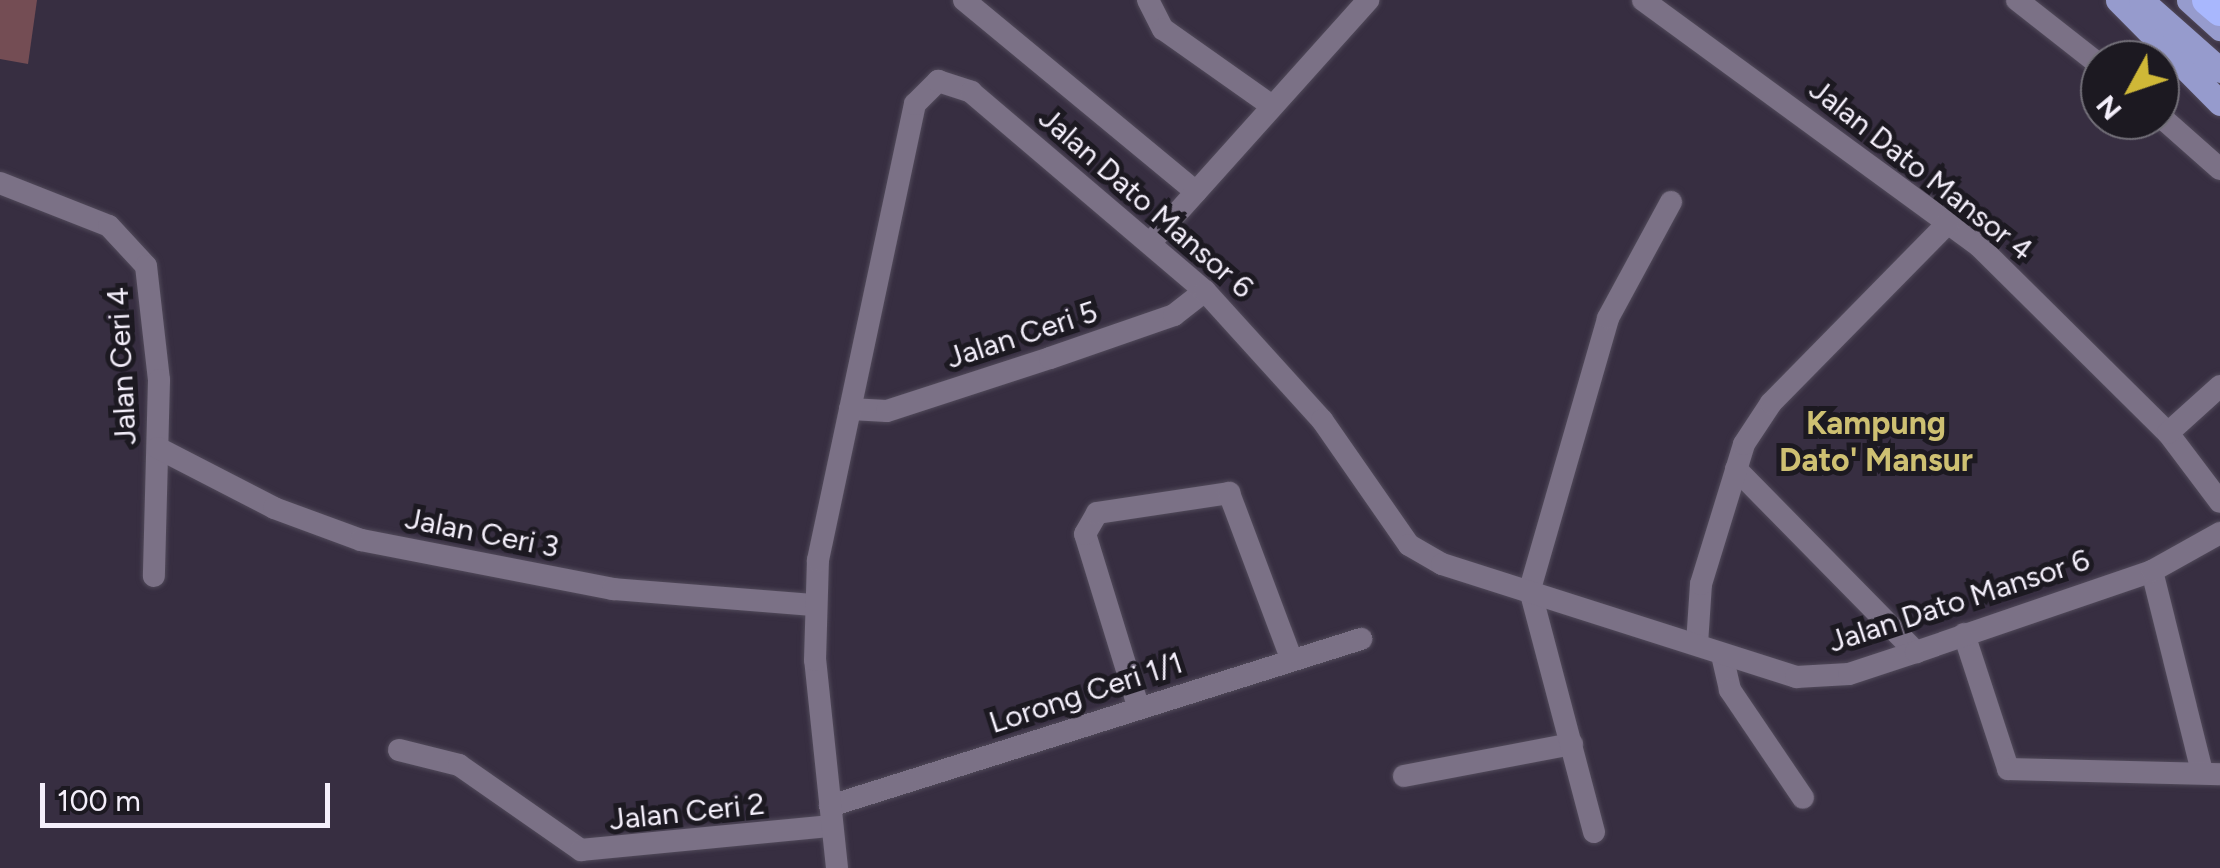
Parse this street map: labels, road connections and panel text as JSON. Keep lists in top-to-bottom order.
{
  "streets": {
    "street": [
      "Jalan Dato Mansor 4",
      "Jalan Dato Mansor 6",
      "Jalan Ceri 5",
      "Jalan Ceri 4",
      "Jalan Ceri 3",
      "Lorong Ceri 1/1",
      "Jalan Ceri 2"
    ]
  },
  "crossings": [
    ["Jalan Dato Mansor 6", "Jalan Ceri 5"],
    ["Jalan Dato Mansor 6", "Jalan Ceri 3"],
    ["Jalan Dato Mansor 6", "Lorong Ceri 1/1"],
    ["Jalan Dato Mansor 6", "Jalan Ceri 2"],
    ["Jalan Ceri 4", "Jalan Ceri 3"],
    ["Lorong Ceri 1/1", "Jalan Ceri 2"]
  ],
  "districts": ["Kampung Dato' Mansur"],
  "scale_bar": "100 m",
  "north": "bottom left"
}
